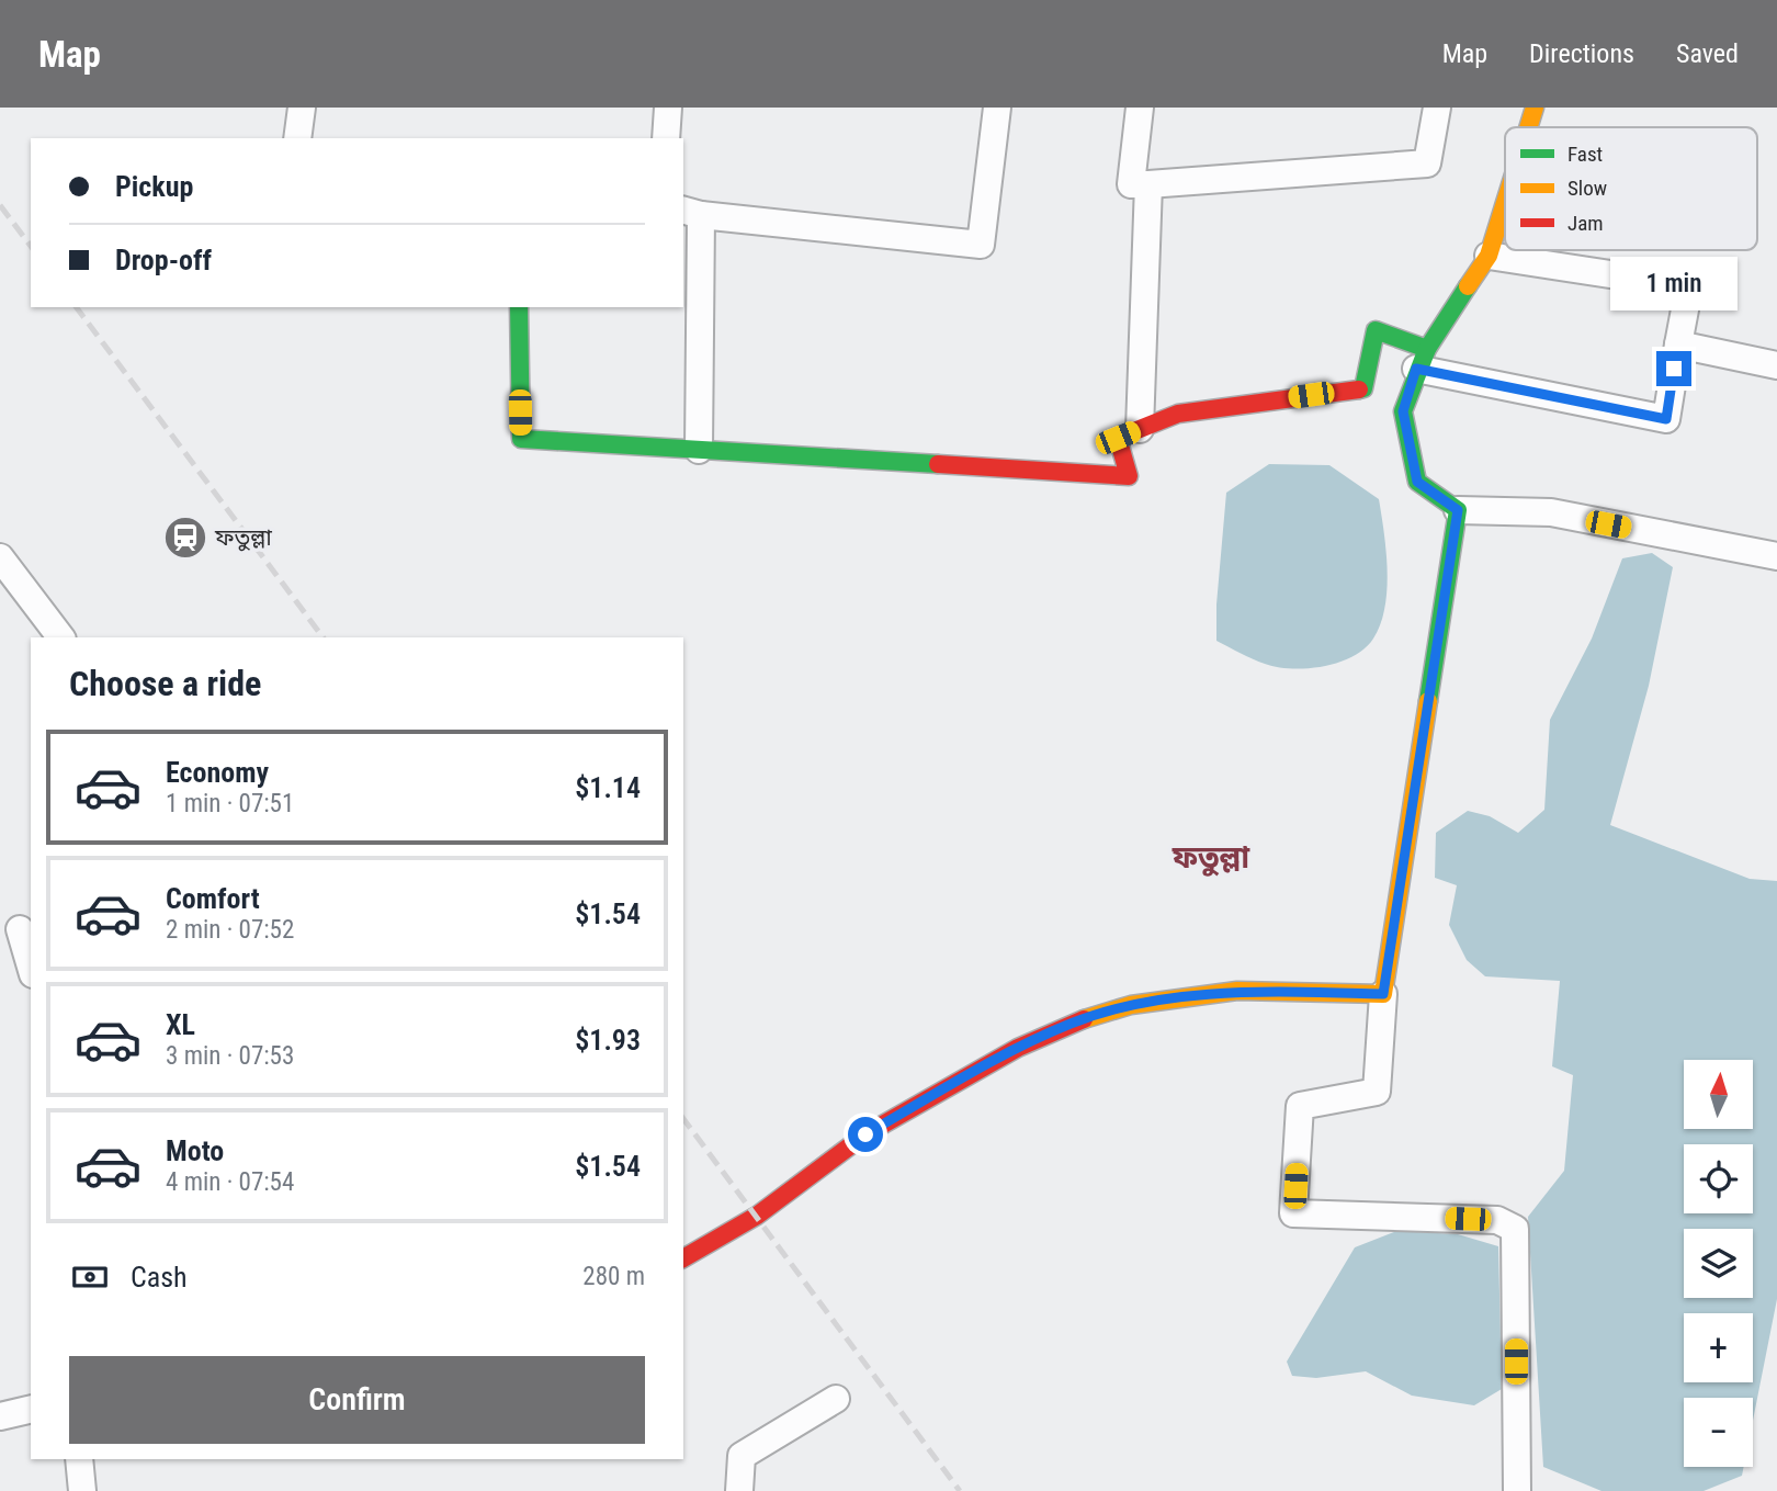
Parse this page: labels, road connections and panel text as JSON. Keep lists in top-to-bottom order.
{
  "districts": ["ফতুল্লা"],
  "places": {
    "station": ["ফতুল্লা"]
  },
  "legend": ["Fast", "Slow", "Jam"],
  "north": "top",
  "page": {
    "header": "Map",
    "nav": ["Map", "Directions", "Saved"],
    "banner": ["Pickup", "Drop-off"],
    "bubble": "1 min",
    "heading": "Choose a ride",
    "list": [
      {
        "name": "Economy",
        "note": "1 min · 07:51",
        "value": "$1.14"
      },
      {
        "name": "Comfort",
        "note": "2 min · 07:52",
        "value": "$1.54"
      },
      {
        "name": "XL",
        "note": "3 min · 07:53",
        "value": "$1.93"
      },
      {
        "name": "Moto",
        "note": "4 min · 07:54",
        "value": "$1.54"
      }
    ],
    "map_buttons": ["+", "−"],
    "pay": ["Cash", "280 m"],
    "buttons": "Confirm"
  }
}
